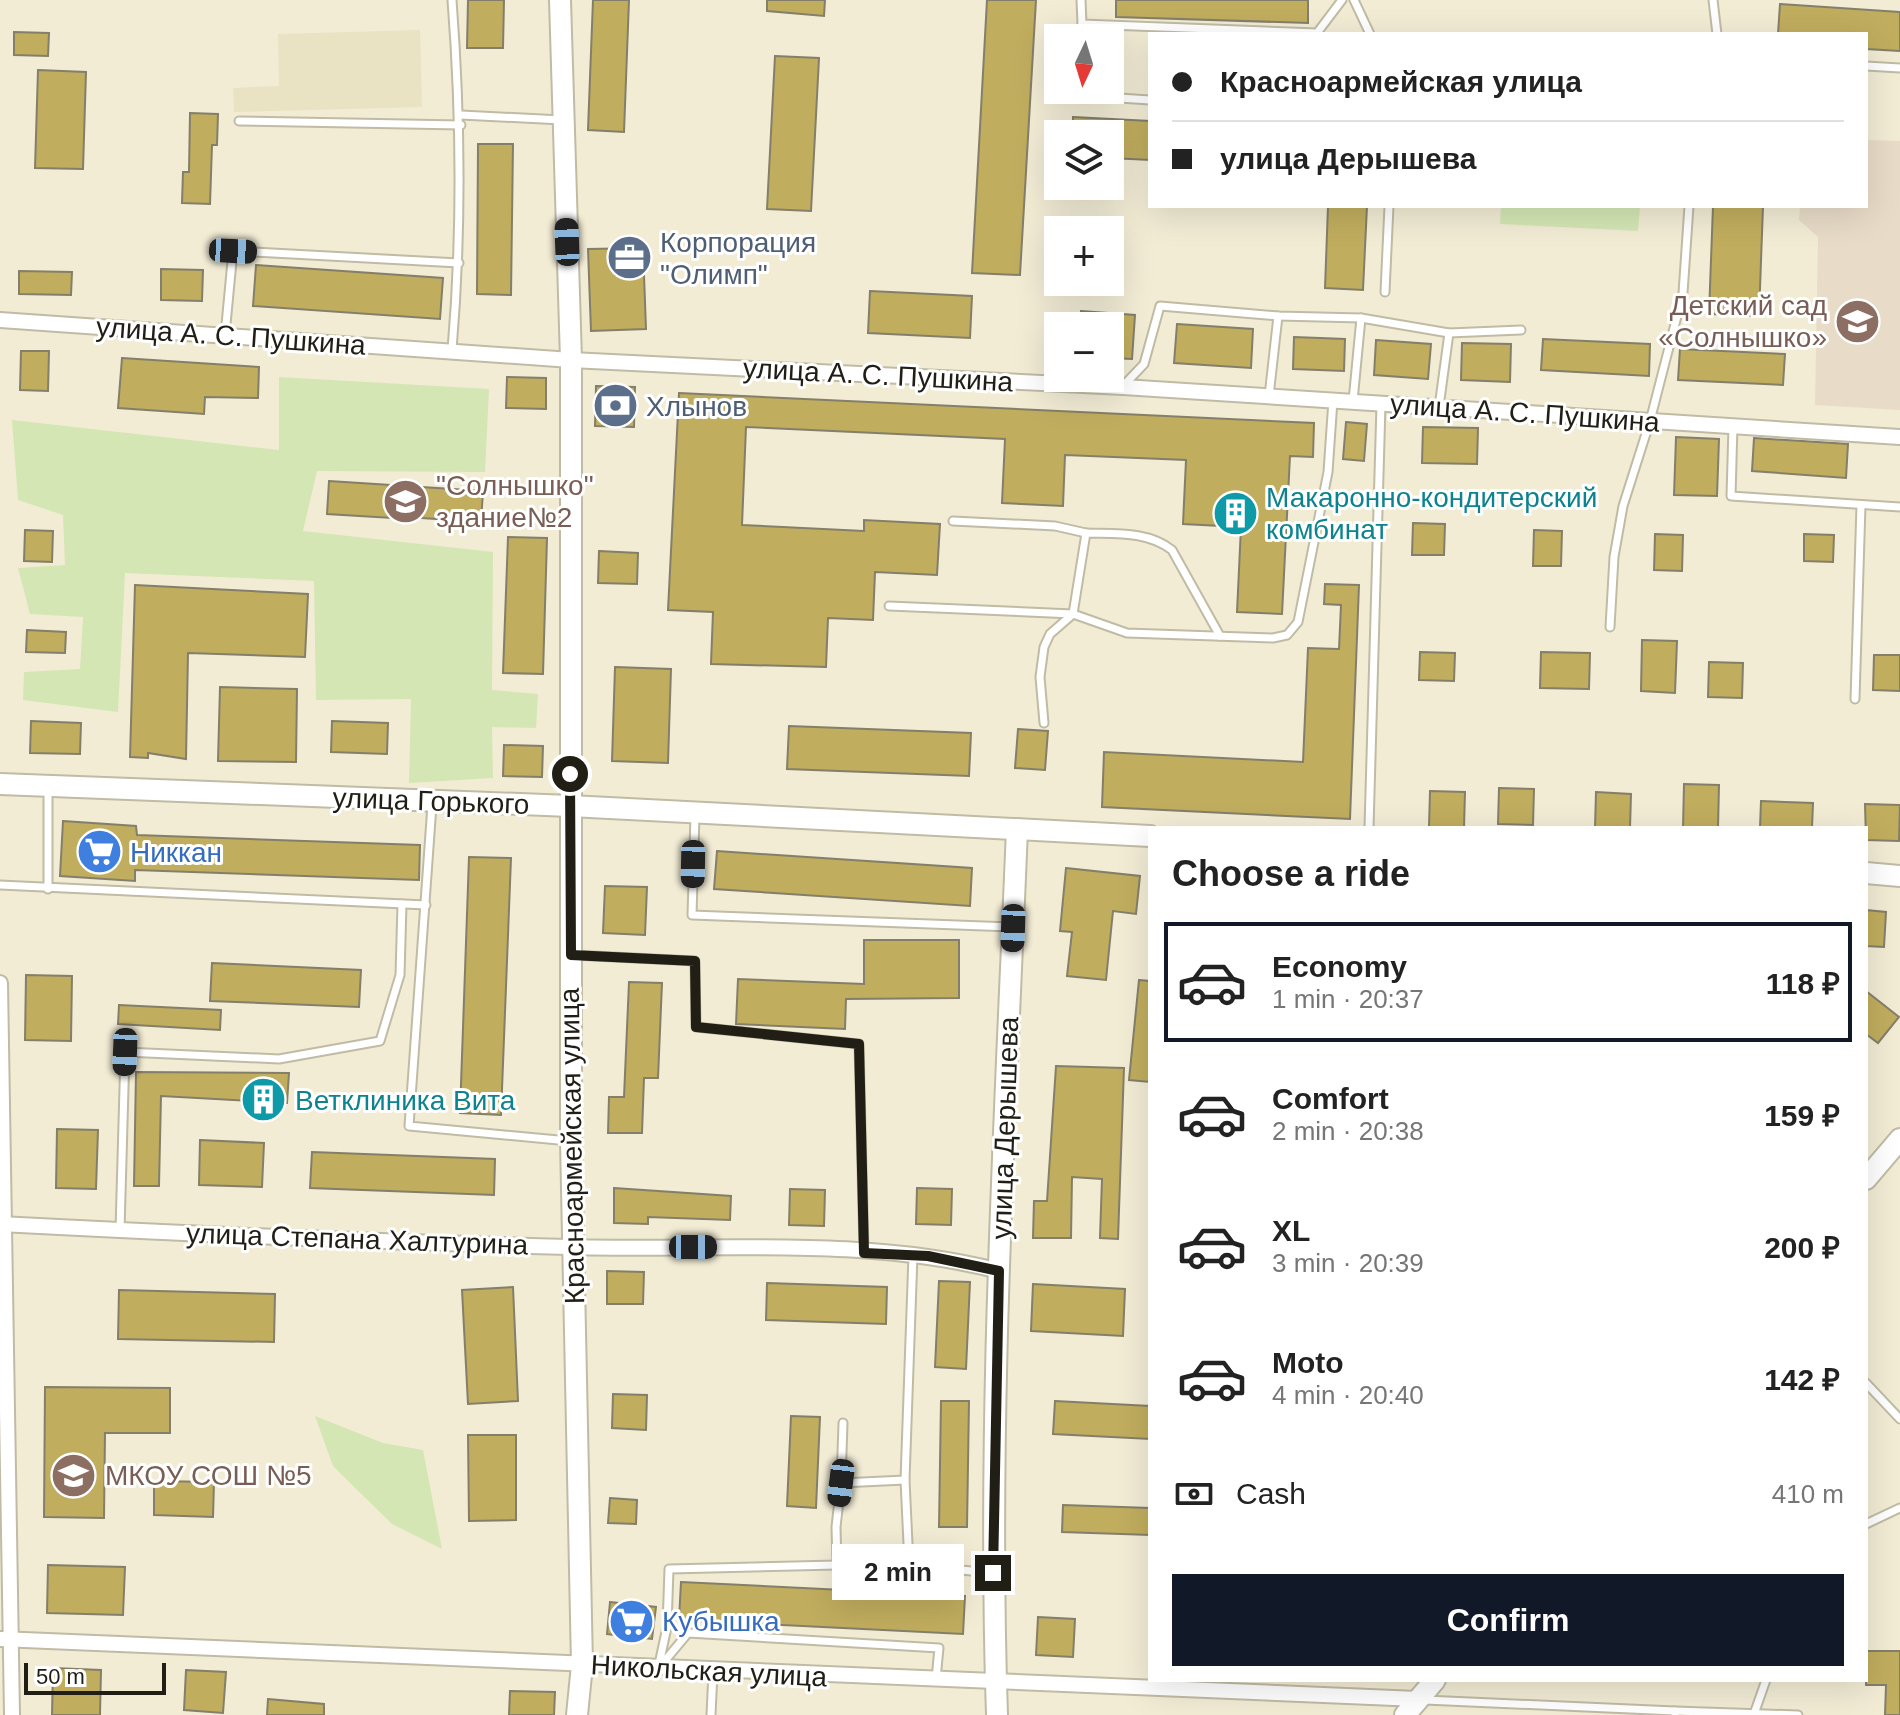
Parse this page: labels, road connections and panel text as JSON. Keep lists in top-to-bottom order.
{
  "streets": {
    "street": [
      "улица А. С. Пушкина",
      "улица Горького",
      "улица Дерышева",
      "Красноармейская улица",
      "улица Степана Халтурина",
      "Никольская улица"
    ]
  },
  "crossings": [
    ["улица А. С. Пушкина", "Красноармейская улица"],
    ["улица Горького", "улица Дерышева"],
    ["улица Горького", "Красноармейская улица"],
    ["улица Дерышева", "улица Степана Халтурина"],
    ["улица Дерышева", "Никольская улица"],
    ["Красноармейская улица", "улица Степана Халтурина"],
    ["Красноармейская улица", "Никольская улица"]
  ],
  "places": {
    "office": ["Корпорация \"Олимп\""],
    "school or university": ["Детский сад «Солнышко»", "\"Солнышко\" здание№2", "МКОУ СОШ №5"],
    "bank": ["Хлынов"],
    "building": ["Макаронно-кондитерский комбинат", "Ветклиника Вита"],
    "supermarket": ["Никкан", "Кубышка"]
  },
  "scale_bar": "50 m",
  "north": "bottom",
  "page": {
    "map_buttons": ["+", "−"],
    "banner": ["Красноармейская улица", "улица Дерышева"],
    "heading": "Choose a ride",
    "list": [
      {
        "name": "Economy",
        "note": "1 min · 20:37",
        "value": "118 ₽"
      },
      {
        "name": "Comfort",
        "note": "2 min · 20:38",
        "value": "159 ₽"
      },
      {
        "name": "XL",
        "note": "3 min · 20:39",
        "value": "200 ₽"
      },
      {
        "name": "Moto",
        "note": "4 min · 20:40",
        "value": "142 ₽"
      }
    ],
    "pay": ["Cash", "410 m"],
    "bubble": "2 min",
    "buttons": "Confirm",
    "scale": "50 m"
  }
}
